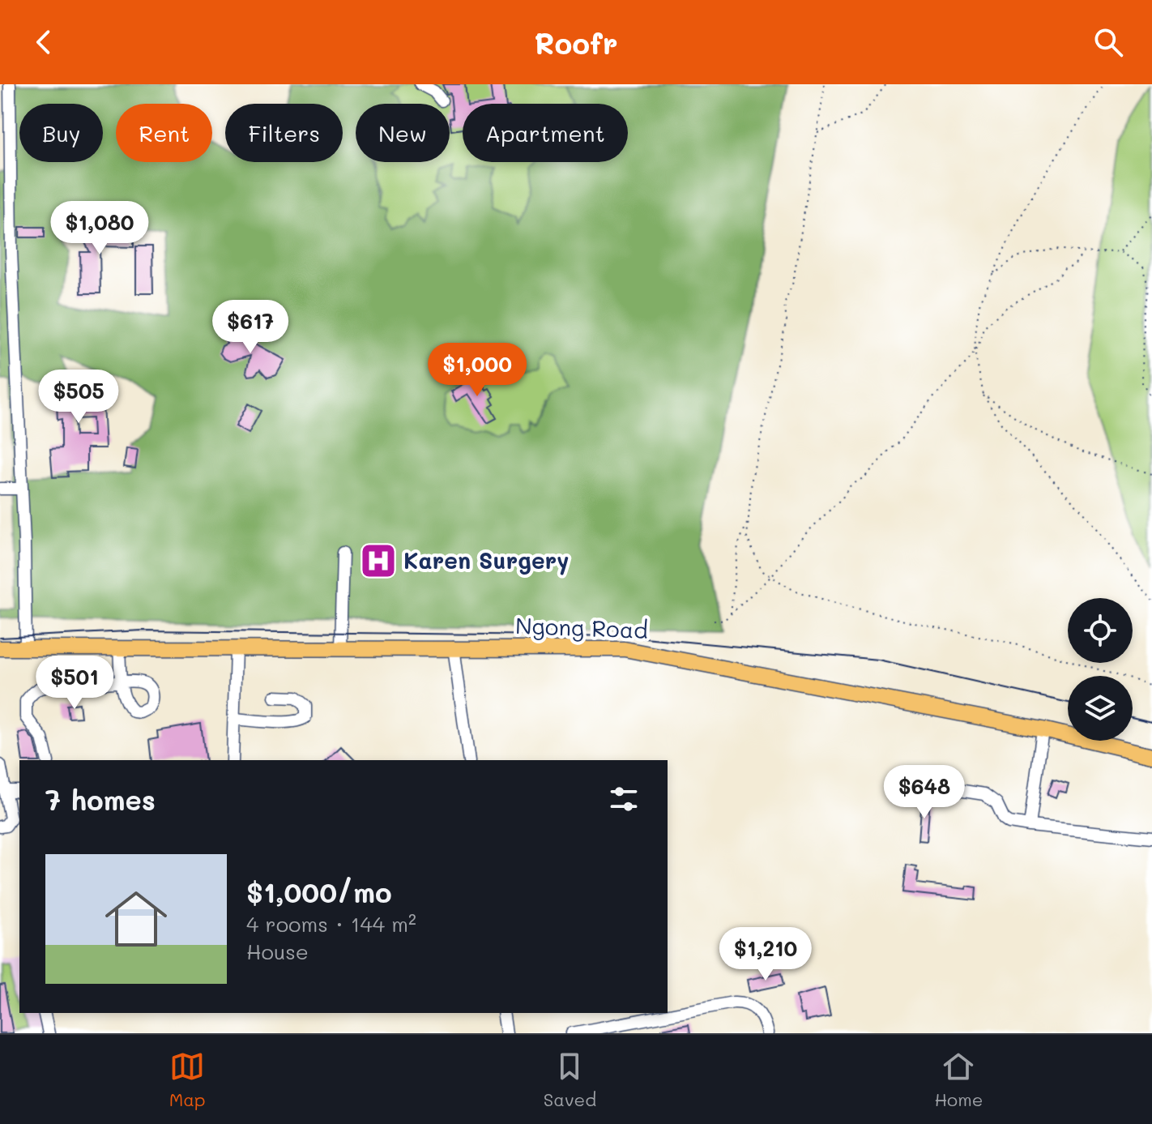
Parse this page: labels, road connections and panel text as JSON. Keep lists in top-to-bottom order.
{
  "streets": {
    "main road": ["Ngong Road"]
  },
  "places": {
    "hospital": ["Karen Surgery"]
  },
  "page": {
    "header": "Roofr",
    "chip": [
      "Buy",
      "Rent",
      "Filters",
      "New",
      "Apartment"
    ],
    "price": [
      "$1,080",
      "$617",
      "$1,000",
      "$505",
      "$501",
      "$648",
      "$1,210"
    ],
    "heading": "7 homes",
    "list": [
      {
        "name": "$1,000/mo",
        "note": "4 rooms · 144 m² · House"
      }
    ],
    "tabs": ["Map", "Saved", "Home"]
  }
}
